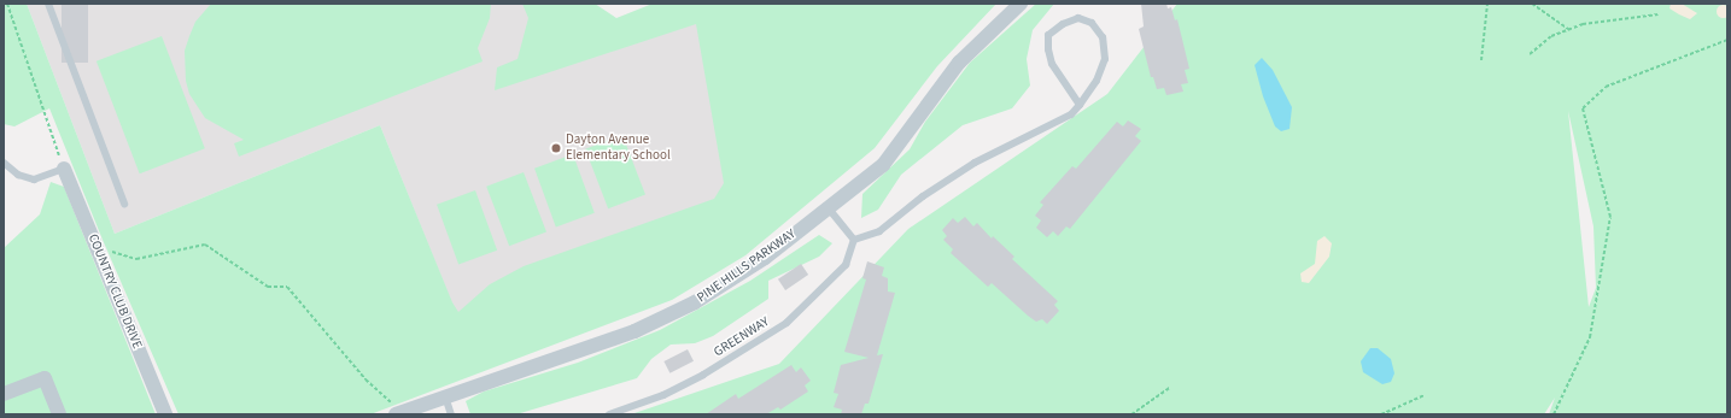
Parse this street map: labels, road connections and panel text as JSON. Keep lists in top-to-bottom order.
{
  "streets": {
    "street": ["PINE HILLS PARKWAY", "COUNTRY CLUB DRIVE"],
    "lane": ["GREENWAY"]
  },
  "places": ["Dayton Avenue Elementary School"]
}
